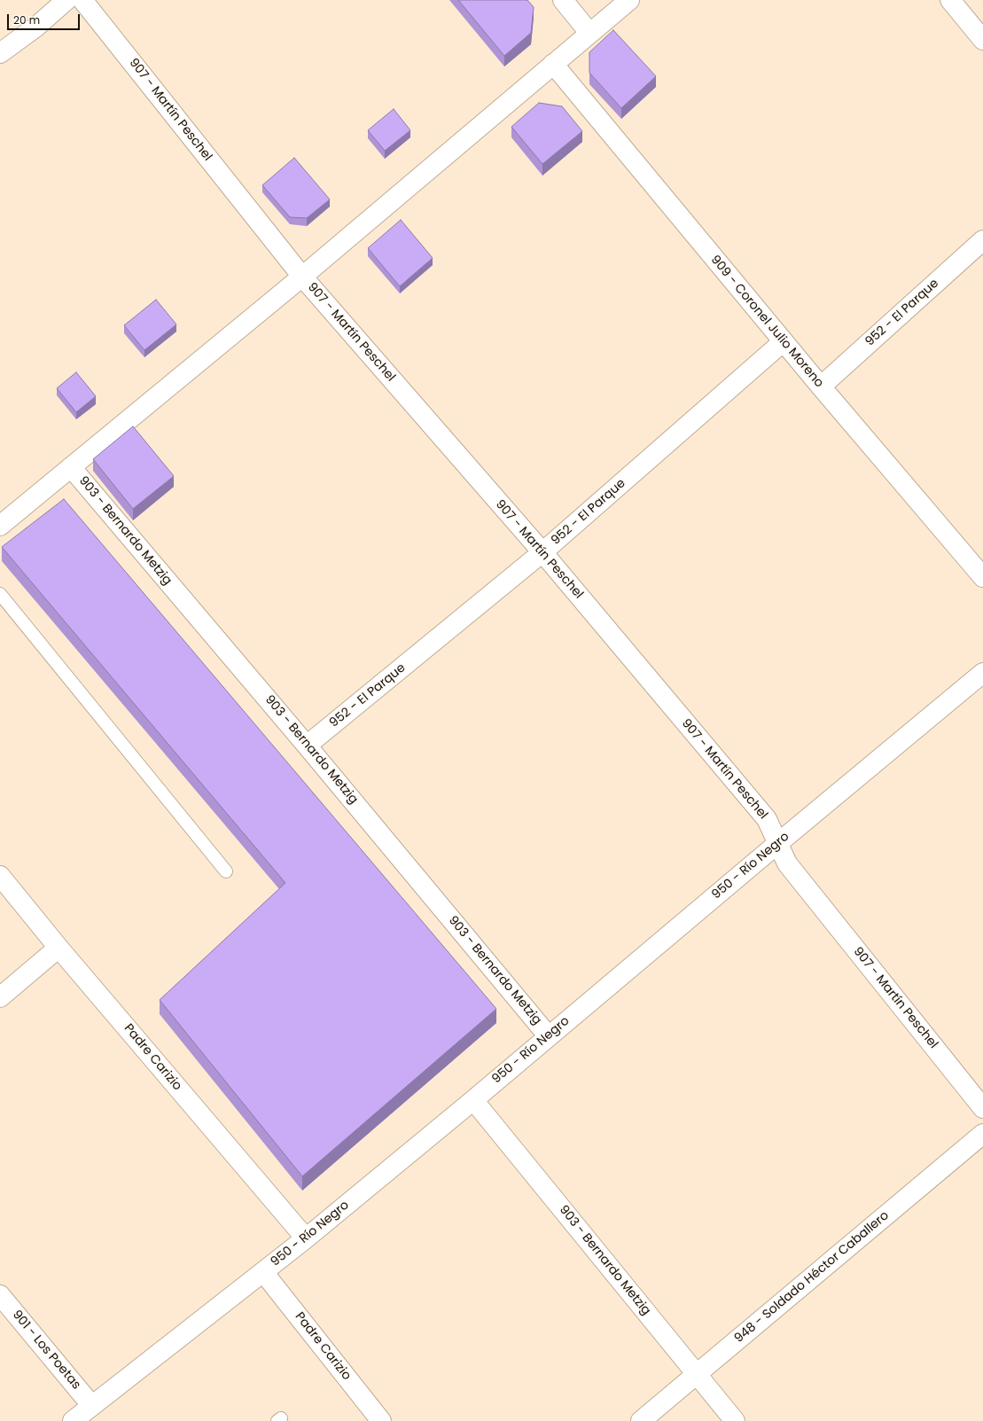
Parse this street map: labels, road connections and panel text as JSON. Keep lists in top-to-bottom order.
{
  "streets": {
    "street": [
      "907 - Martín Peschel",
      "952 - El Parque",
      "909 - Coronel Julio Moreno",
      "903 - Bernardo Metzig",
      "950 - Río Negro",
      "Padre Carizio",
      "948 - Soldado Héctor Caballero",
      "901 - Los Poetas"
    ]
  },
  "crossings": [
    ["907 - Martín Peschel", "952 - El Parque"],
    ["907 - Martín Peschel", "950 - Río Negro"],
    ["952 - El Parque", "909 - Coronel Julio Moreno"],
    ["952 - El Parque", "903 - Bernardo Metzig"],
    ["903 - Bernardo Metzig", "950 - Río Negro"],
    ["903 - Bernardo Metzig", "948 - Soldado Héctor Caballero"],
    ["950 - Río Negro", "Padre Carizio"],
    ["950 - Río Negro", "901 - Los Poetas"]
  ],
  "scale_bar": "20 m"
}
